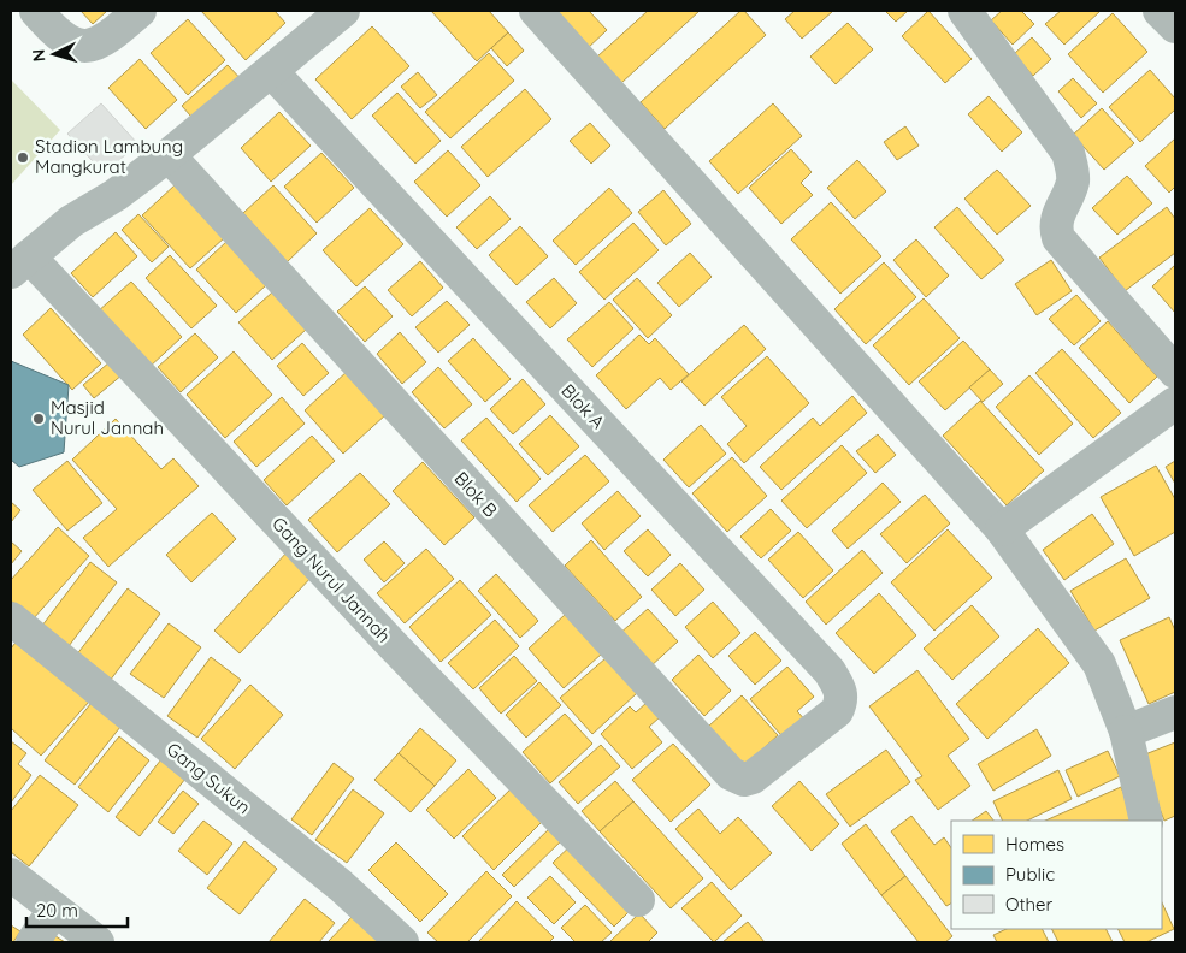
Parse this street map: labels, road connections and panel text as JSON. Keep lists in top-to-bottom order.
{
  "streets": {
    "street": [
      "Blok A",
      "Blok B",
      "Gang Nurul Jannah",
      "Gang Sukun"
    ]
  },
  "crossings": [
    ["Blok A", "Blok B"]
  ],
  "places": ["Stadion Lambung Mangkurat", "Masjid Nurul Jannah"],
  "legend": ["Homes", "Public", "Other"],
  "scale_bar": "20 m",
  "north": "left"
}
